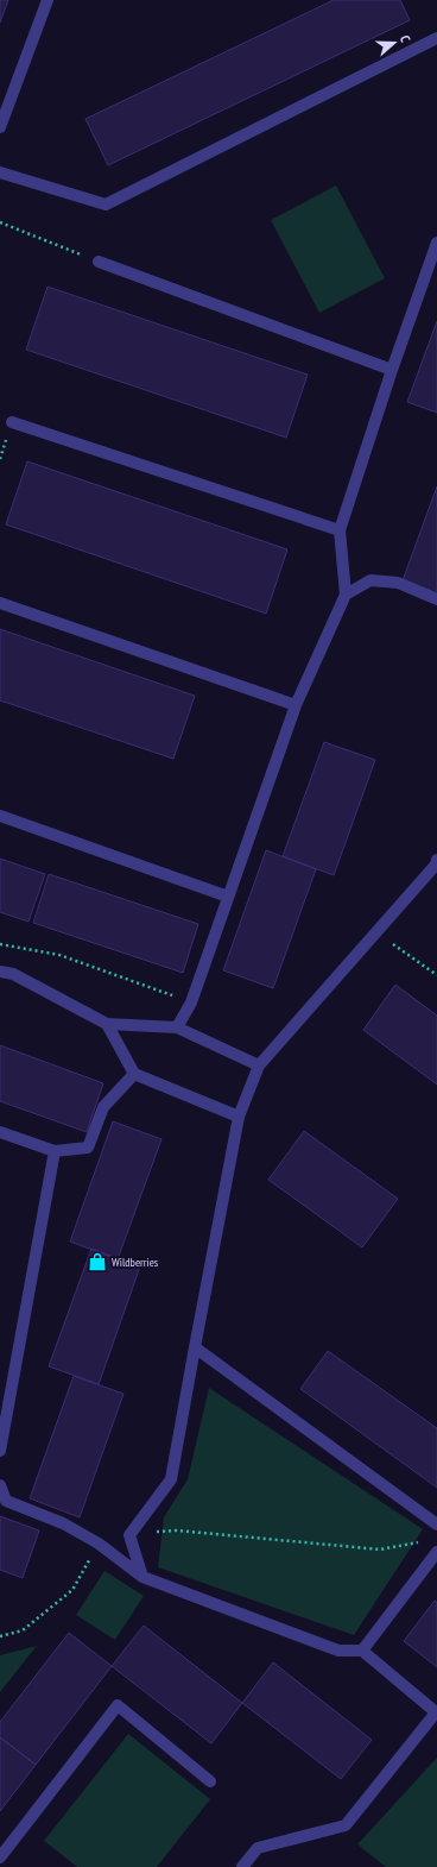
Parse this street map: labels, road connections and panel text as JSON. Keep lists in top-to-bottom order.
{
  "places": {
    "shop": ["Wildberries"]
  },
  "north": "right"
}
